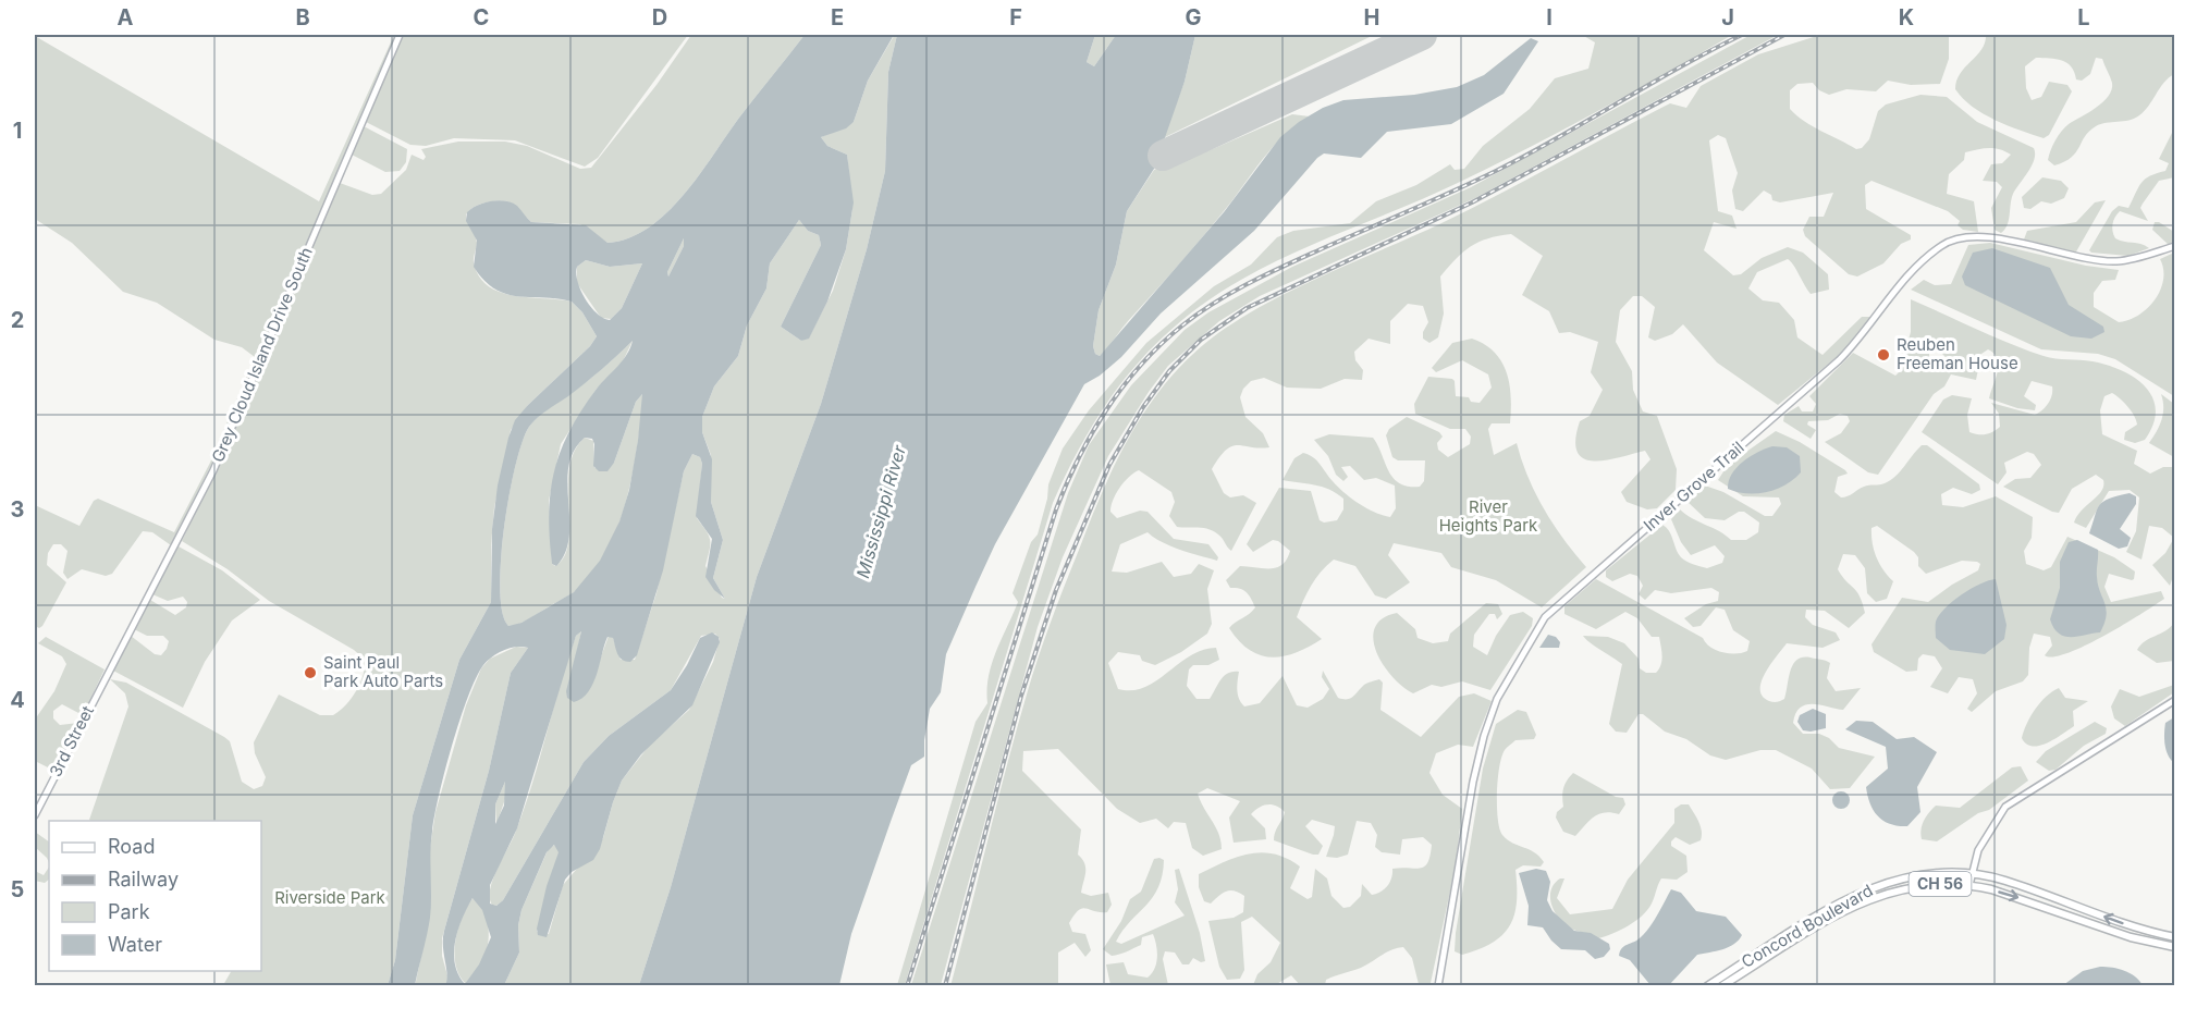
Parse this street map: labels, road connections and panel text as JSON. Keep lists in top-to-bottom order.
{
  "streets": {
    "main road": ["CH 56", "Concord Boulevard"],
    "street": ["Grey Cloud Island Drive South", "Inver Grove Trail", "3rd Street"]
  },
  "crossings": [
    ["Grey Cloud Island Drive South", "3rd Street"]
  ],
  "water": ["Mississippi River"],
  "parks": ["River Heights Park", "Riverside Park"],
  "places": ["Reuben Freeman House", "Saint Paul Park Auto Parts"],
  "legend": [
    "Road",
    "Railway",
    "Park",
    "Water"
  ],
  "grid": {
    "columns": [
      "A",
      "B",
      "C",
      "D",
      "E",
      "F",
      "G",
      "H",
      "I",
      "J",
      "K",
      "L"
    ],
    "rows": [
      "1",
      "2",
      "3",
      "4",
      "5"
    ]
  }
}
